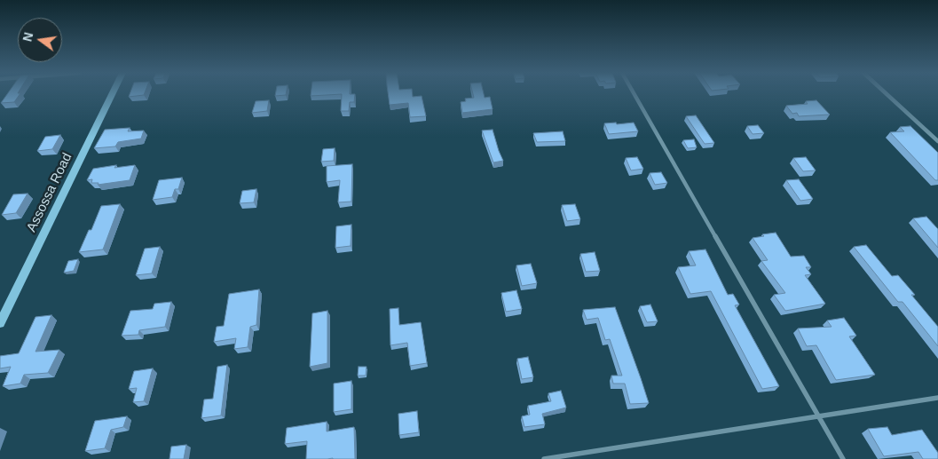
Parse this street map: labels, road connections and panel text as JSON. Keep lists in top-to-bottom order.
{
  "streets": {
    "street": ["Assossa Road"]
  },
  "north": "left"
}
